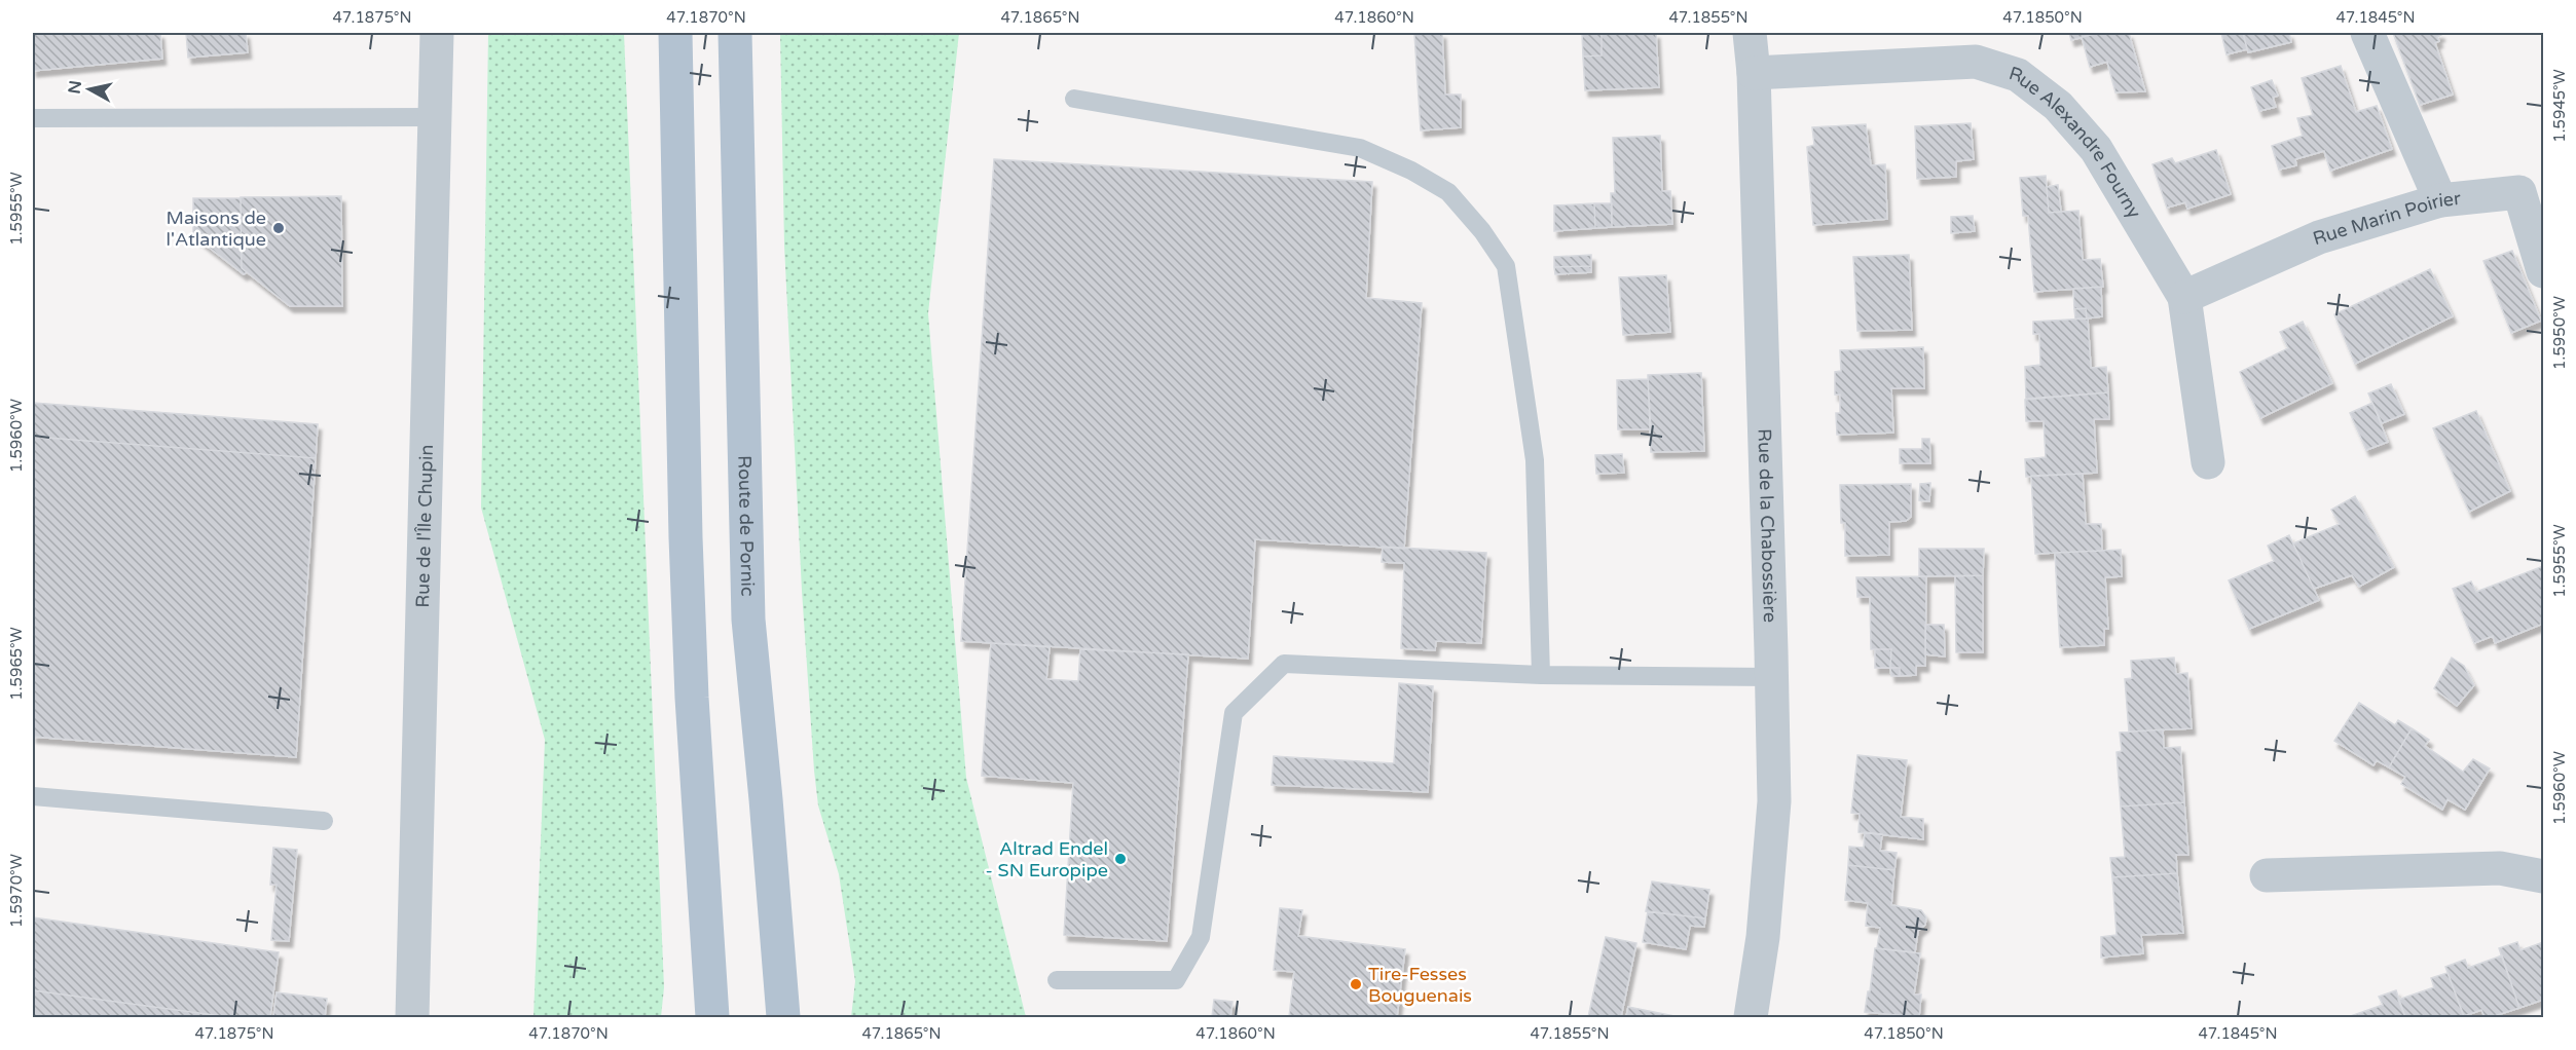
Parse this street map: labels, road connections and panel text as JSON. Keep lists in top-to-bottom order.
{
  "streets": {
    "main road": ["Route de Pornic"],
    "street": [
      "Rue Alexandre Fourny",
      "Rue Marin Poirier",
      "Rue de l'Île Chupin",
      "Rue de la Chabossière"
    ]
  },
  "crossings": [
    ["Rue Alexandre Fourny", "Rue Marin Poirier"],
    ["Rue Alexandre Fourny", "Rue de la Chabossière"]
  ],
  "places": ["Maisons de l'Atlantique", "Altrad Endel - SN Europipe", "Tire-Fesses Bouguenais"],
  "north": "left",
  "coordinates": [
    "47.1875°N",
    "47.1870°N",
    "47.1865°N",
    "47.1860°N",
    "47.1855°N",
    "47.1850°N",
    "47.1845°N",
    "1.5945°W",
    "1.5955°W",
    "1.5950°W",
    "1.5960°W",
    "1.5965°W",
    "1.5970°W"
  ]
}
